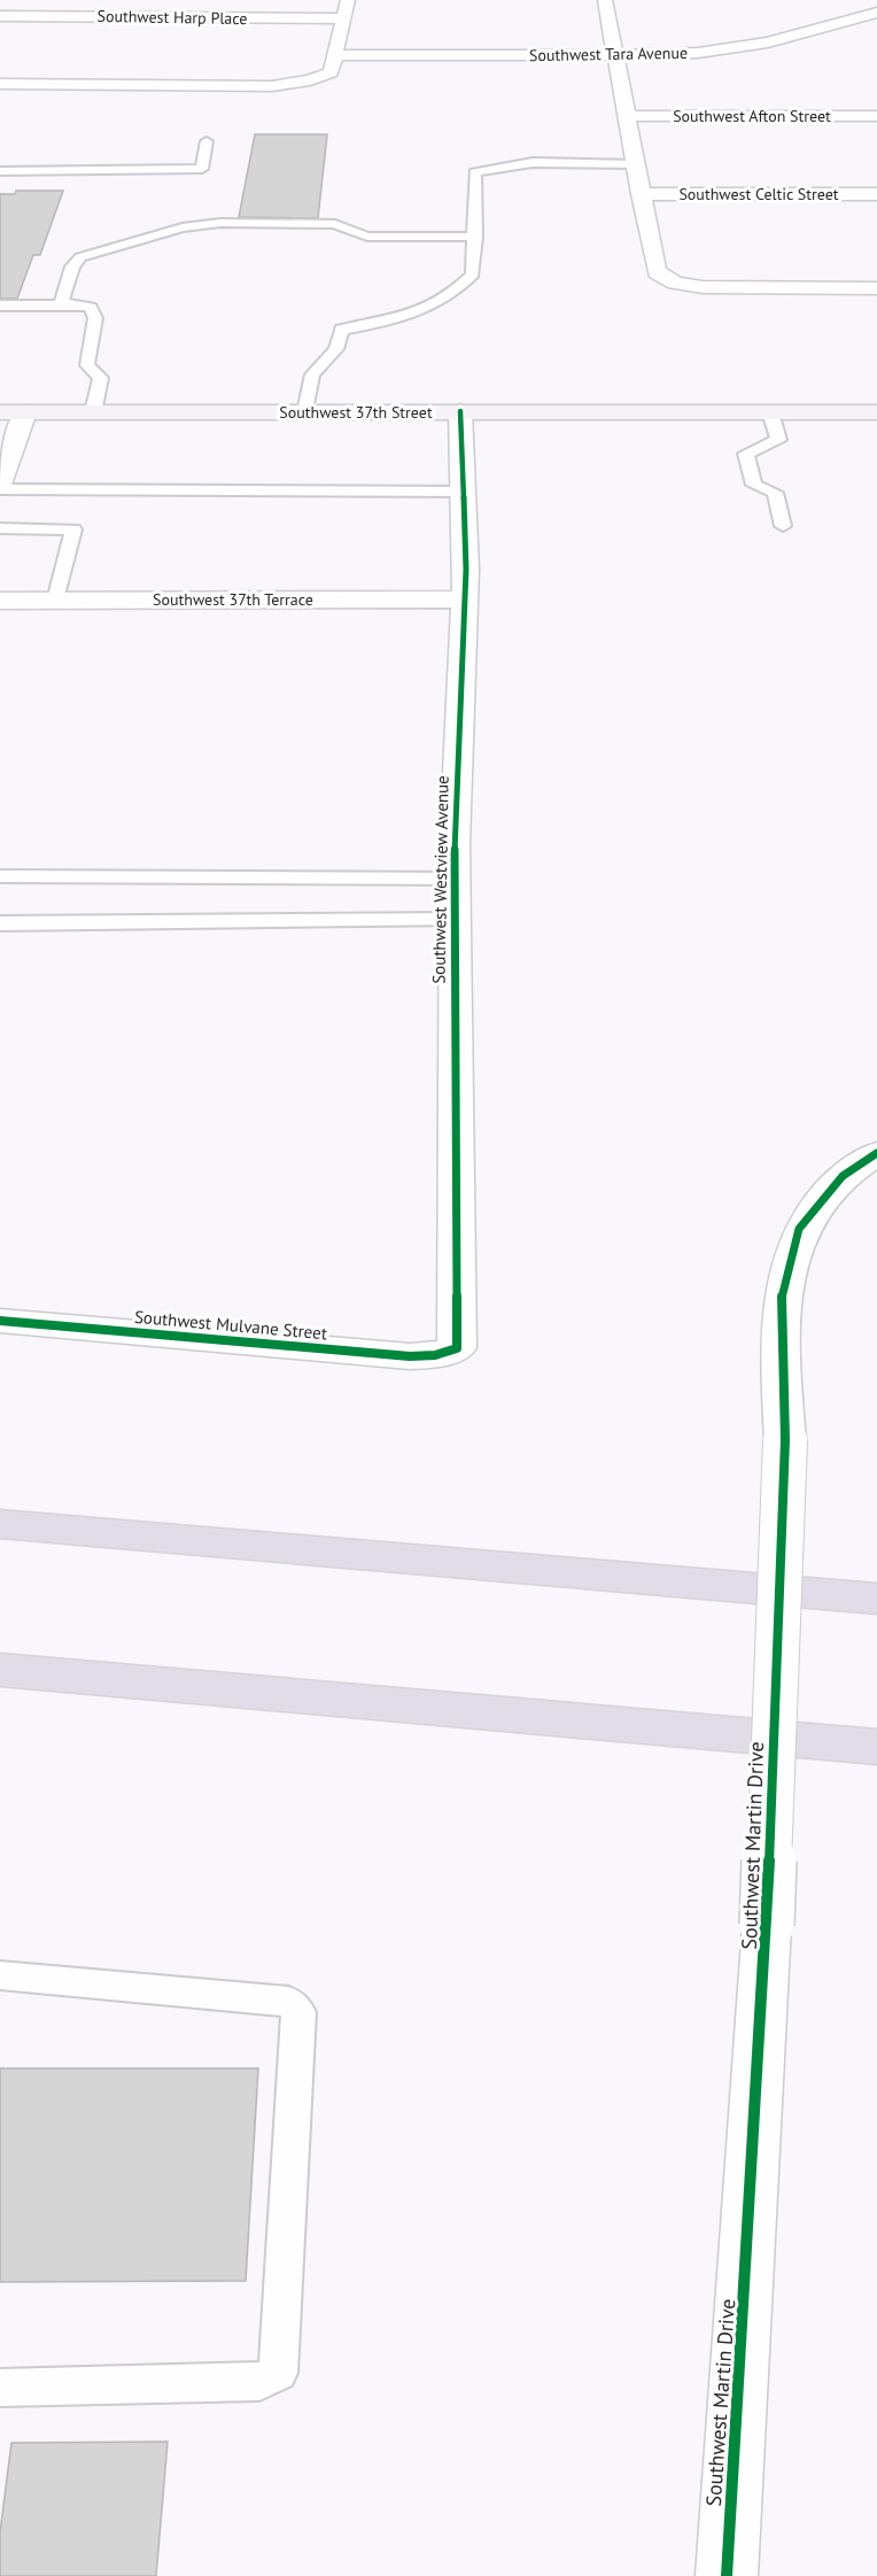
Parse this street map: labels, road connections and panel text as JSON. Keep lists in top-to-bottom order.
{
  "streets": {
    "main road": ["Southwest 37th Street"],
    "street": [
      "Southwest Harp Place",
      "Southwest Tara Avenue",
      "Southwest Afton Street",
      "Southwest Celtic Street",
      "Southwest 37th Terrace",
      "Southwest Westview Avenue",
      "Southwest Mulvane Street",
      "Southwest Martin Drive"
    ]
  },
  "crossings": [
    ["Southwest 37th Street", "Southwest Westview Avenue"],
    ["Southwest 37th Terrace", "Southwest Westview Avenue"],
    ["Southwest Westview Avenue", "Southwest Mulvane Street"]
  ]
}
